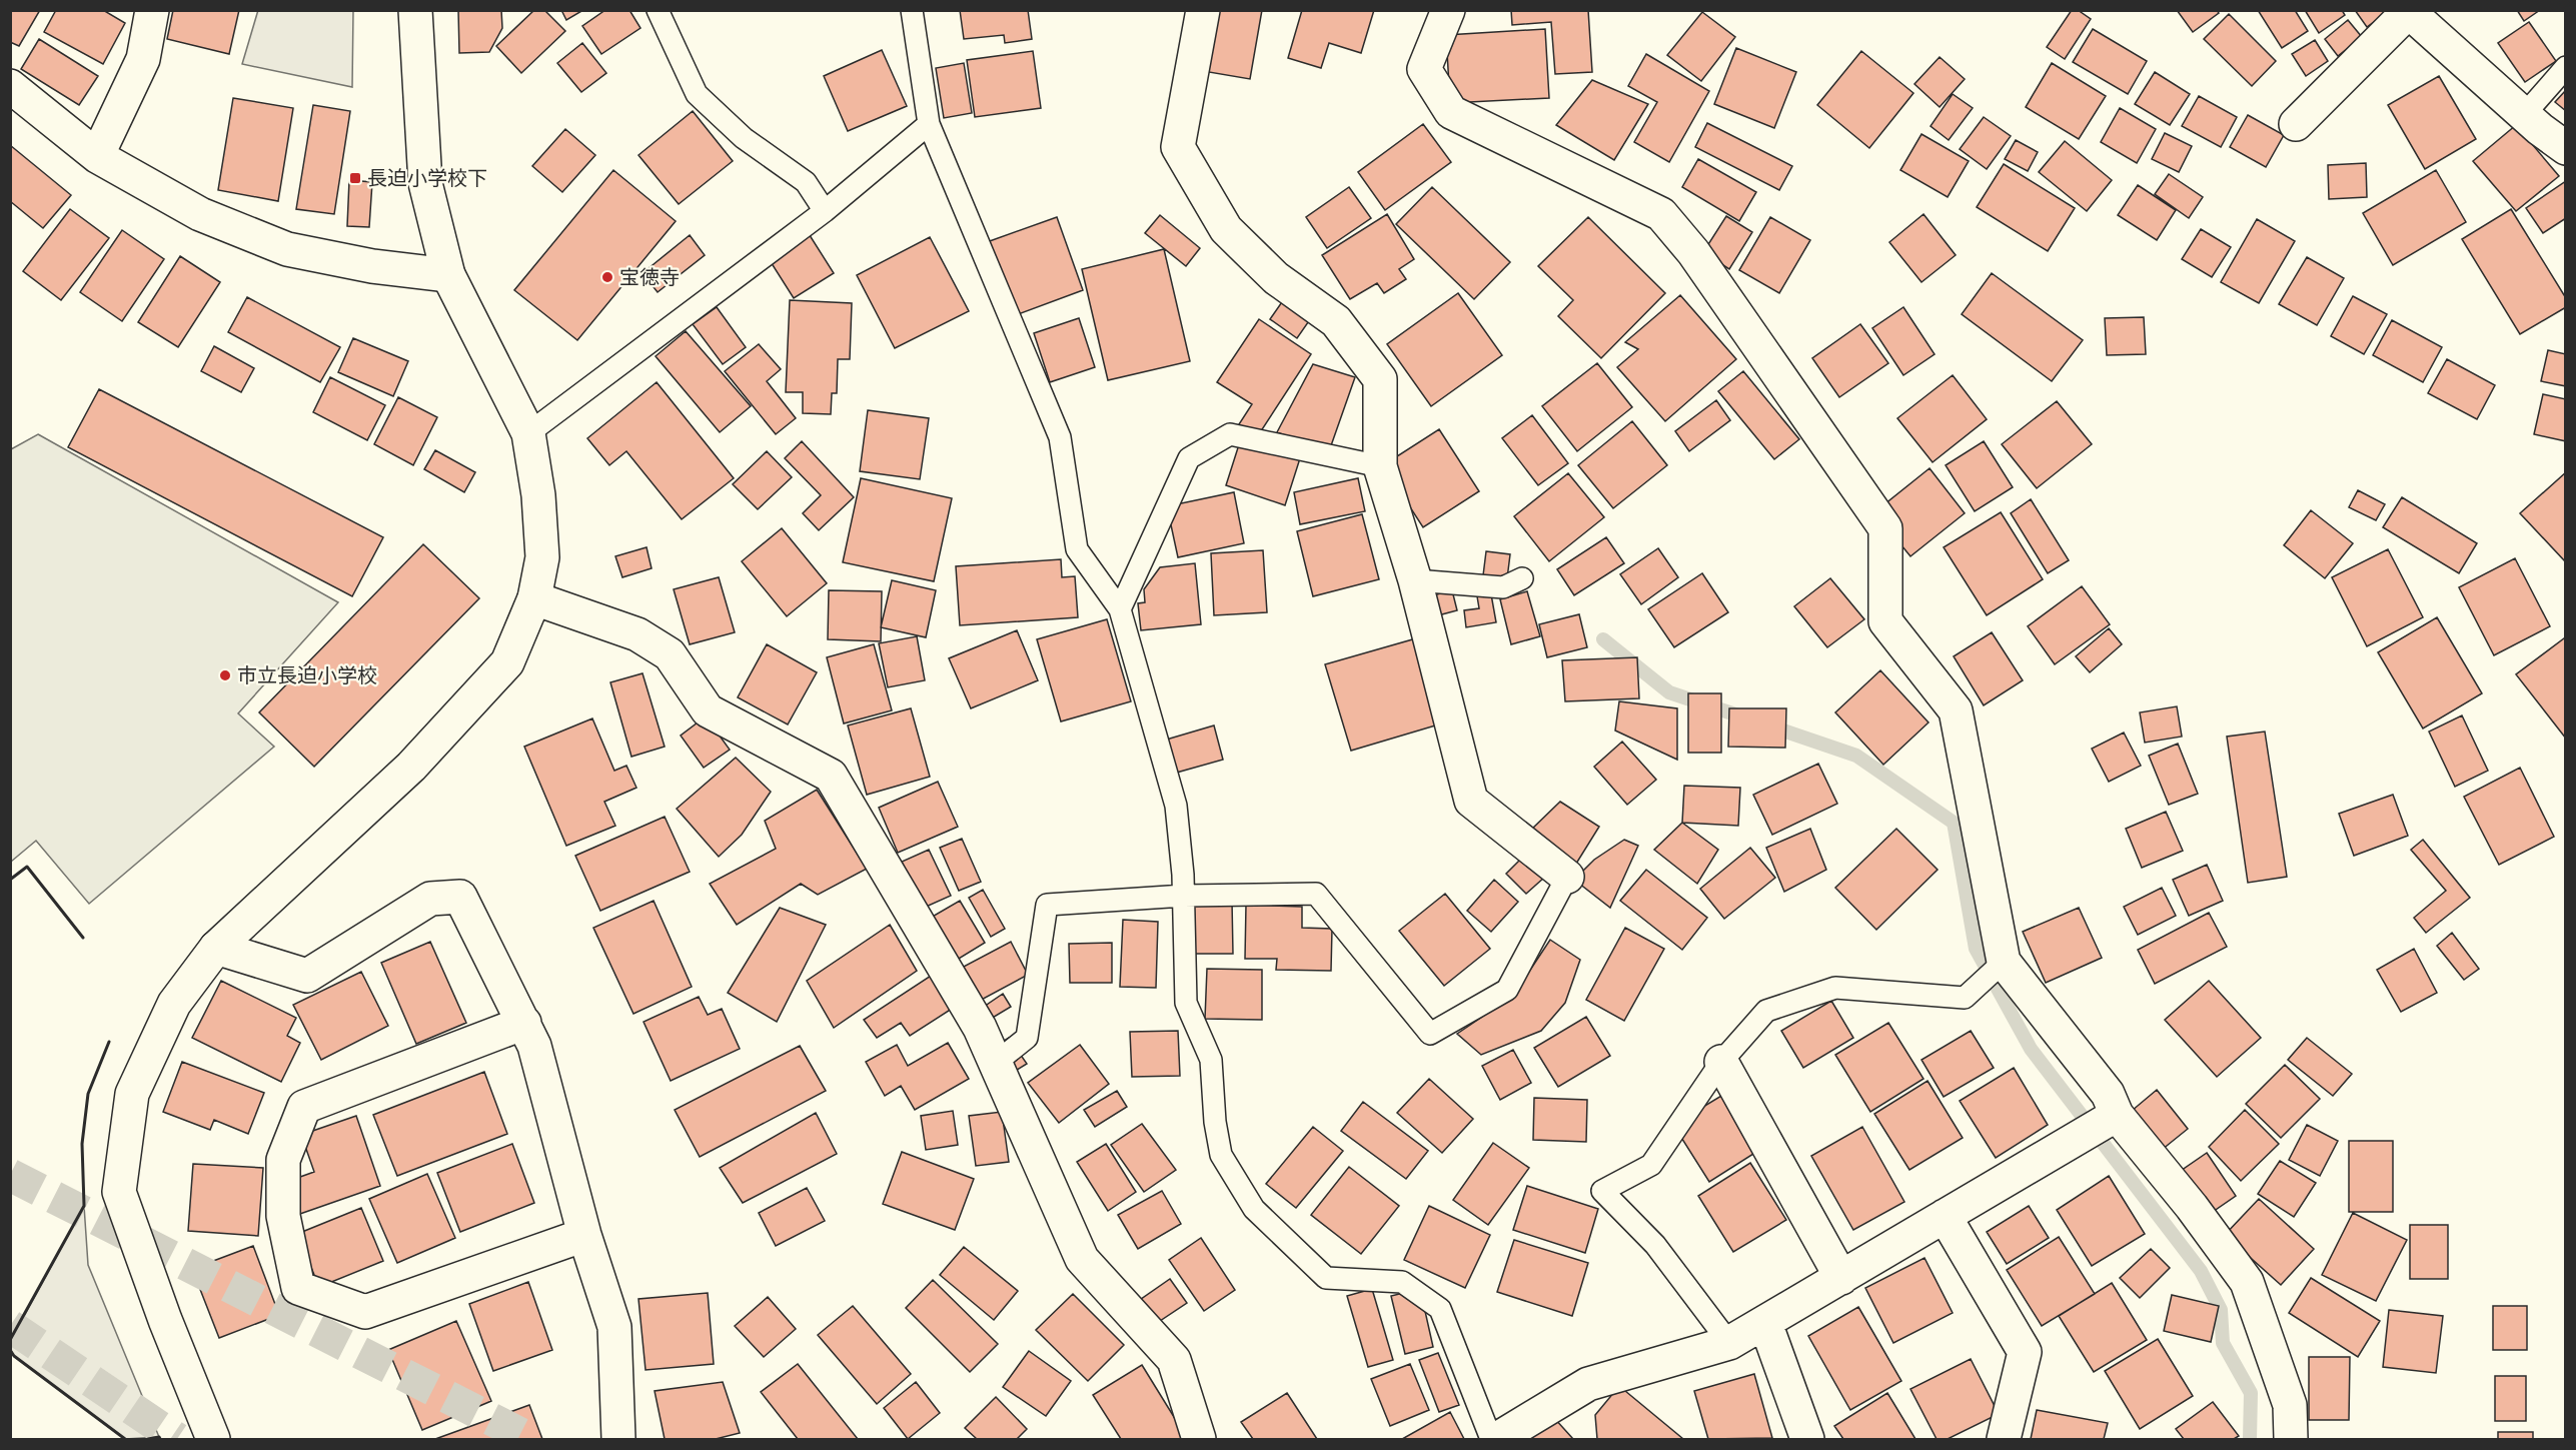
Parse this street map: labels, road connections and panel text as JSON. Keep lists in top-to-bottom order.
{
  "places": {
    "transit": ["長迫小学校下"],
    "other": ["宝徳寺", "市立長迫小学校"]
  }
}
